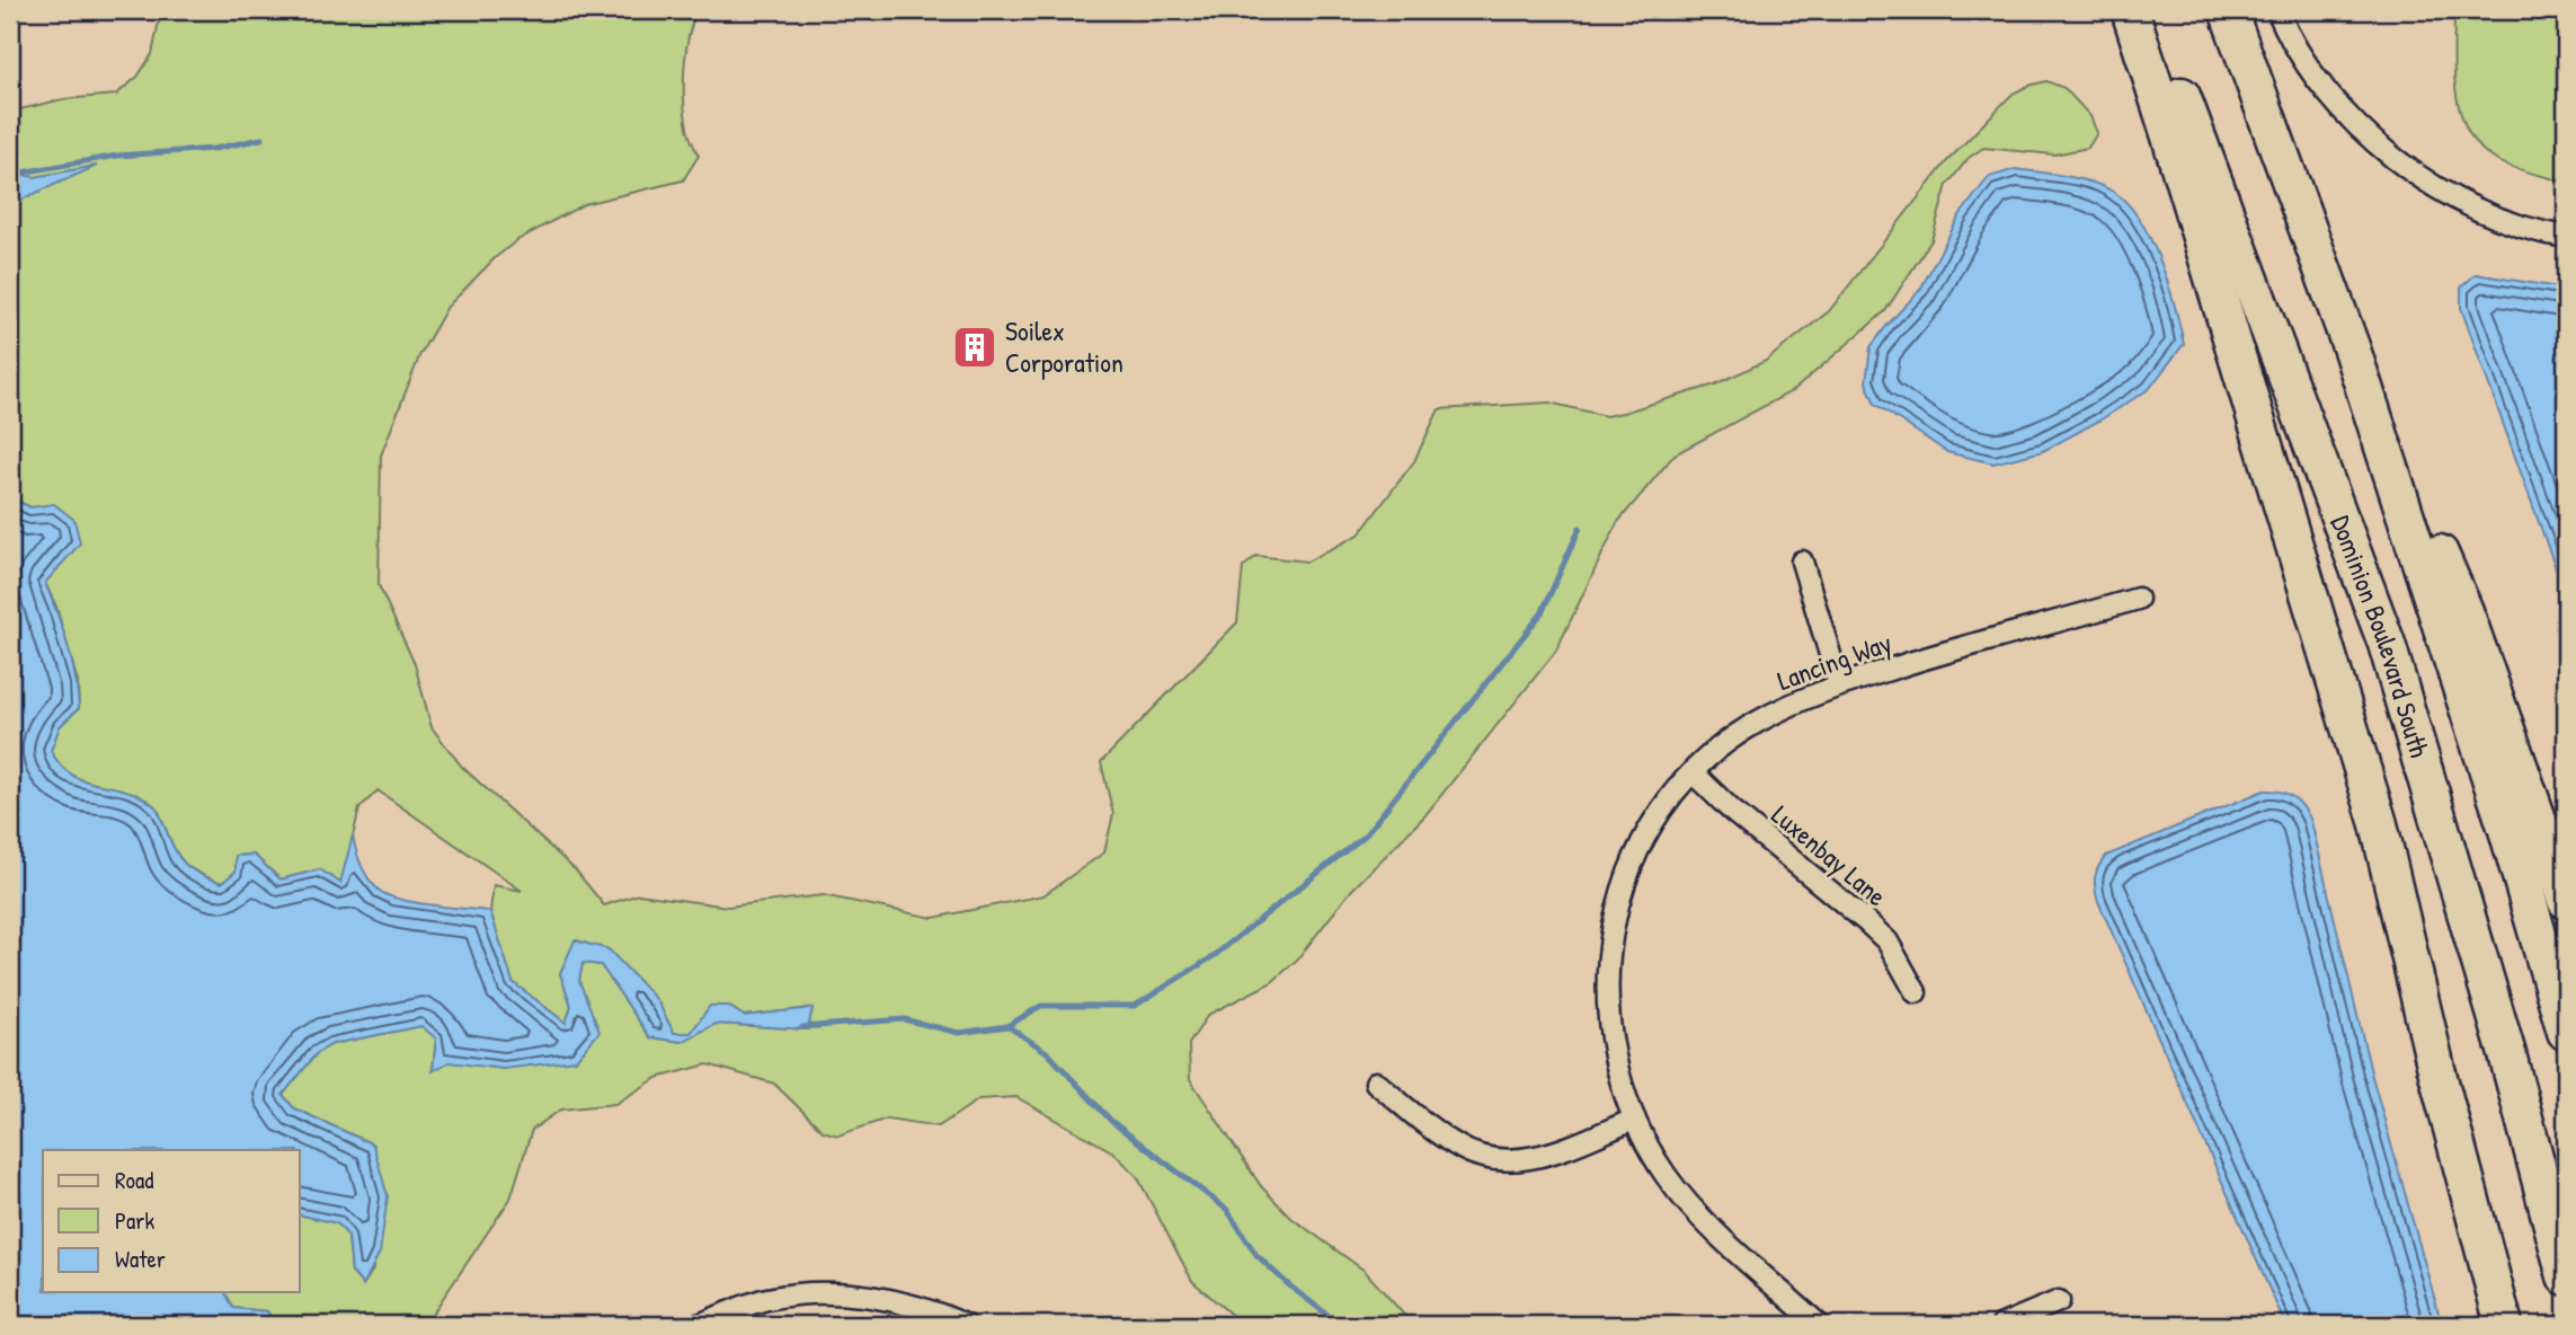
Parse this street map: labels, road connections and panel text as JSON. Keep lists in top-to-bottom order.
{
  "streets": {
    "highway": ["Dominion Boulevard South"],
    "street": ["Lancing Way", "Luxenbay Lane"]
  },
  "crossings": [
    ["Lancing Way", "Luxenbay Lane"]
  ],
  "places": {
    "building": ["Soilex Corporation"]
  },
  "legend": ["Road", "Park", "Water"]
}
